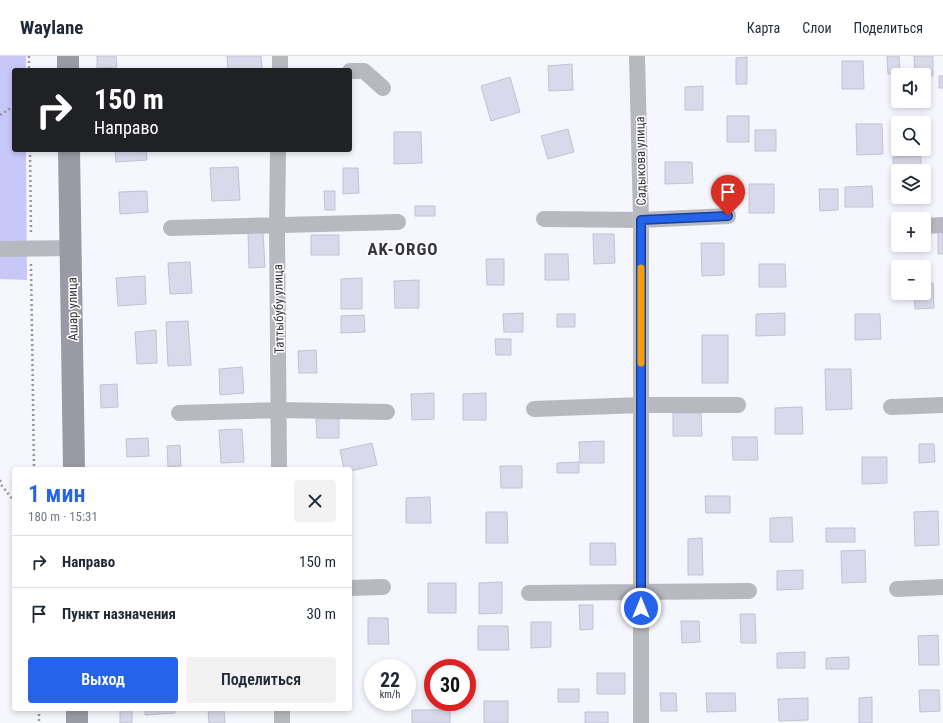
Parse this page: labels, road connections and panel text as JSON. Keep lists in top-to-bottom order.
{
  "streets": {
    "street": ["Садыкова улица", "Ашар улица", "Таттыбубу улица"]
  },
  "districts": ["AK-ORGO"],
  "page": {
    "header": "Waylane",
    "nav": ["Карта", "Слои", "Поделиться"],
    "map_buttons": ["+", "−"],
    "turn": ["150 m", "Направо"],
    "heading": ["1 мин", "180 m · 15:31"],
    "list": [
      {
        "name": "Направо",
        "value": "150 m"
      },
      {
        "name": "Пункт назначения",
        "value": "30 m"
      }
    ],
    "buttons": ["Выход", "Поделиться"],
    "speed": "22 km/h",
    "limit": "30"
  }
}
